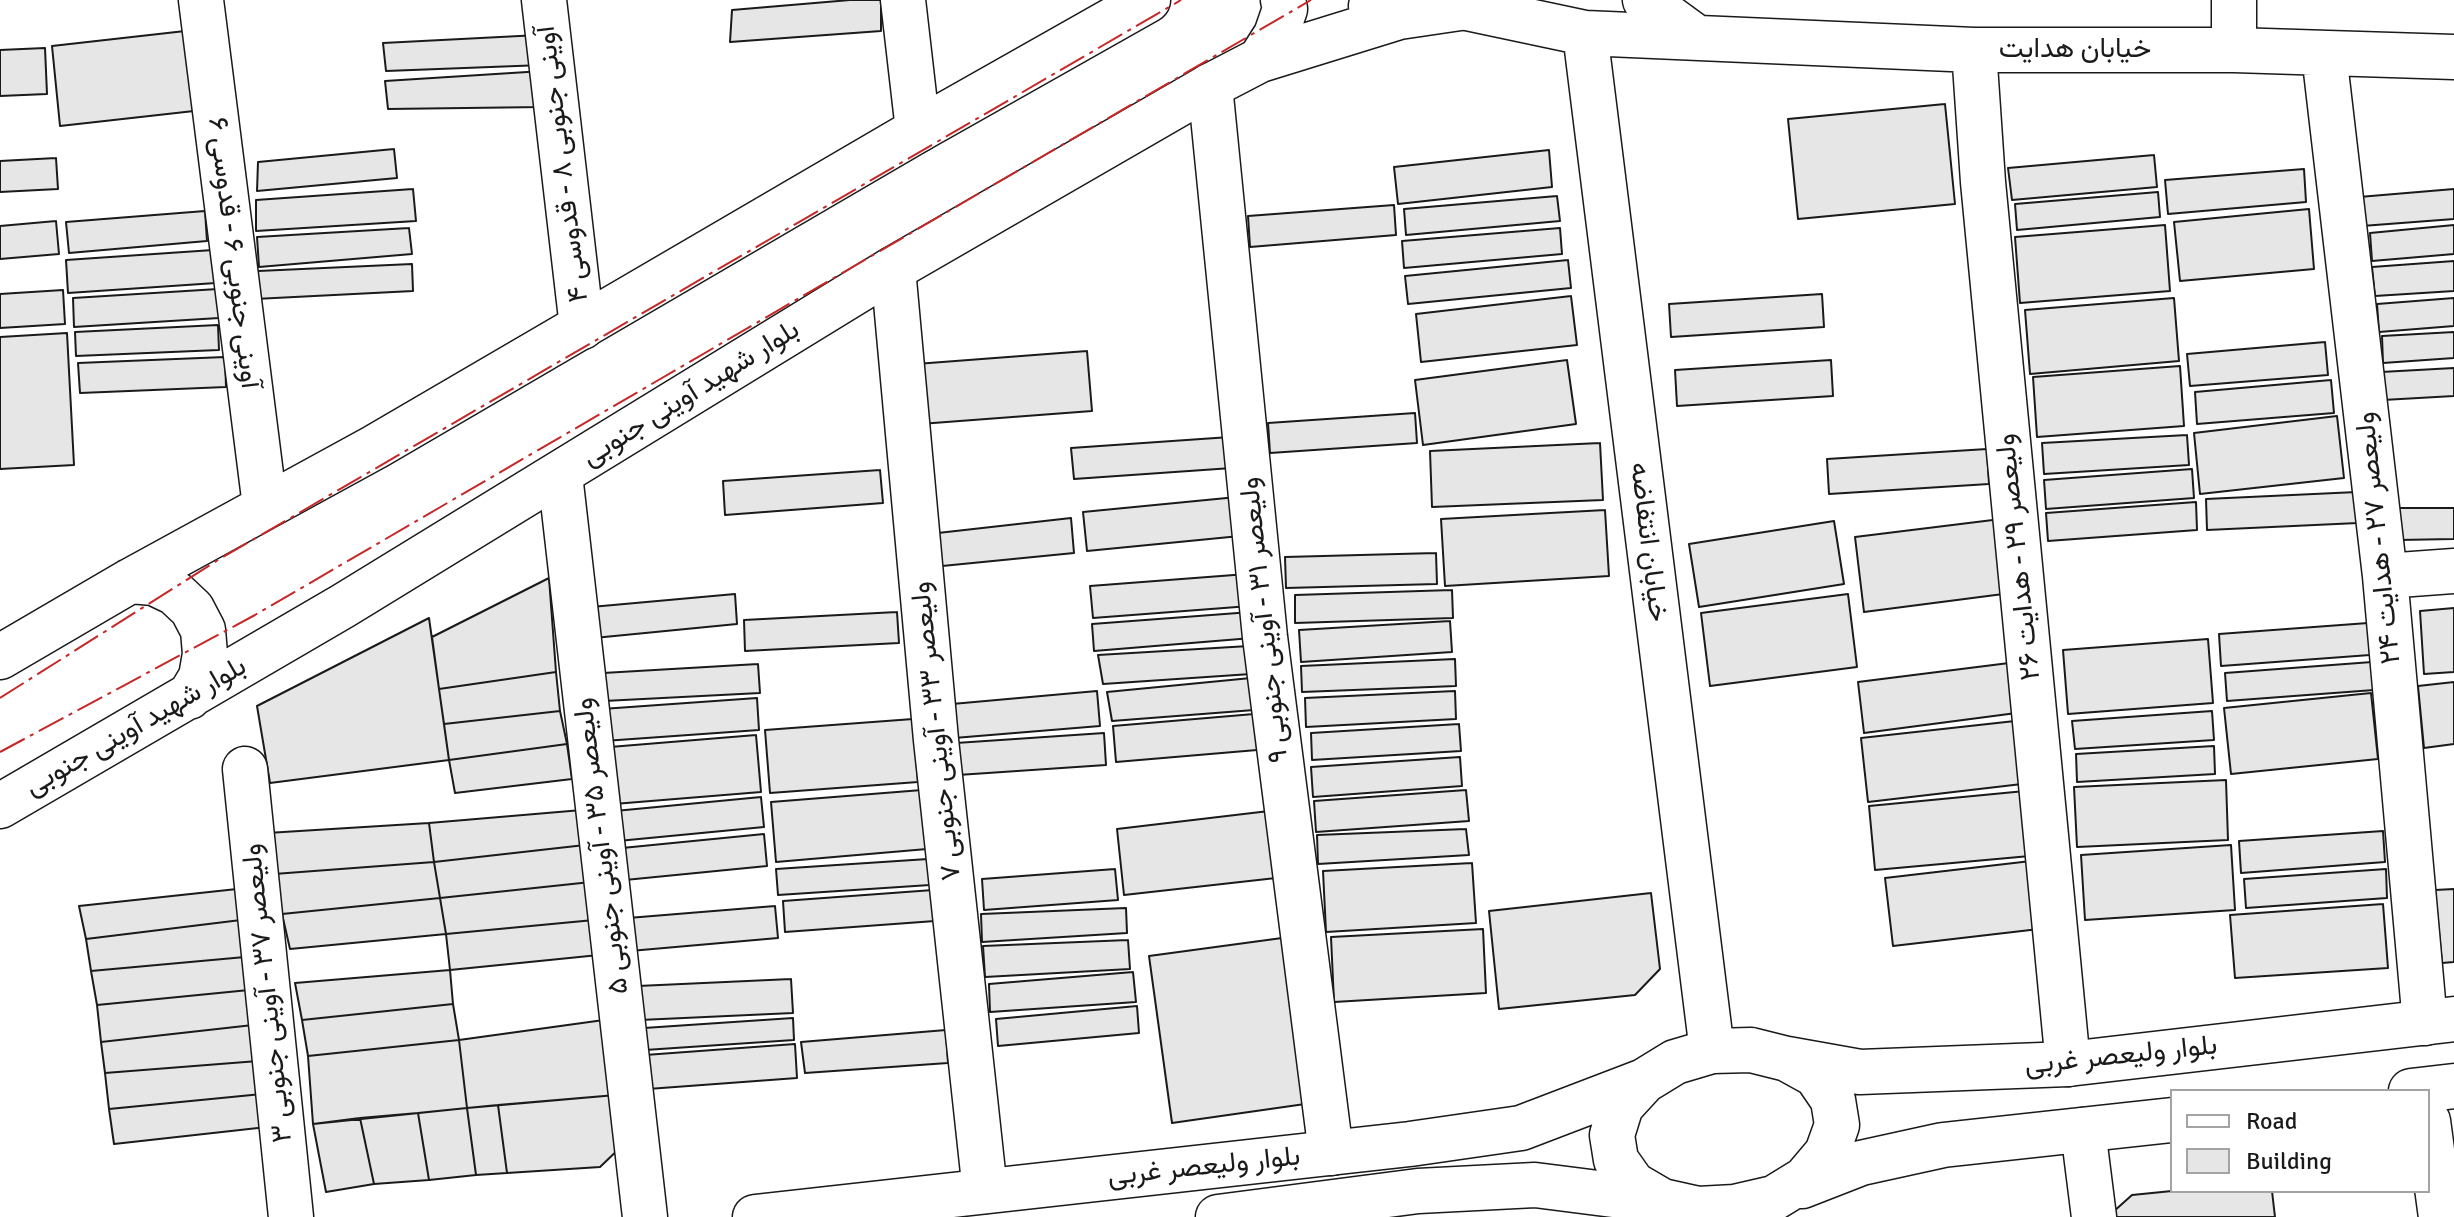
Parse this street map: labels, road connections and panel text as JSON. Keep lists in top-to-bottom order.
{
  "streets": {
    "street": [
      "خیابان هدایت",
      "آوینی جنوبی ۸ - قدوسی ۴",
      "آوینی جنوبی ۶ - قدوسی ۶",
      "بلوار شهید آوینی جنوبی",
      "ولیعصر ۲۷ - هدایت ۲۴",
      "خیابان انتفاضه",
      "ولیعصر ۲۹ - هدایت ۲۶",
      "ولیعصر ۳۱ - آوینی جنوبی ۹",
      "ولیعصر ۳۳ - آوینی جنوبی ۷",
      "ولیعصر ۳۵ - آوینی جنوبی ۵",
      "ولیعصر ۳۷ - آوینی جنوبی ۳",
      "بلوار ولیعصر غربی"
    ]
  },
  "crossings": [
    ["خیابان هدایت", "بلوار شهید آوینی جنوبی"],
    ["خیابان هدایت", "ولیعصر ۲۷ - هدایت ۲۴"],
    ["خیابان هدایت", "خیابان انتفاضه"],
    ["خیابان هدایت", "ولیعصر ۲۹ - هدایت ۲۶"],
    ["بلوار شهید آوینی جنوبی", "ولیعصر ۳۱ - آوینی جنوبی ۹"],
    ["بلوار شهید آوینی جنوبی", "ولیعصر ۳۳ - آوینی جنوبی ۷"],
    ["بلوار شهید آوینی جنوبی", "ولیعصر ۳۵ - آوینی جنوبی ۵"],
    ["ولیعصر ۲۷ - هدایت ۲۴", "بلوار ولیعصر غربی"],
    ["خیابان انتفاضه", "بلوار ولیعصر غربی"],
    ["ولیعصر ۲۹ - هدایت ۲۶", "بلوار ولیعصر غربی"],
    ["ولیعصر ۳۱ - آوینی جنوبی ۹", "بلوار ولیعصر غربی"],
    ["ولیعصر ۳۳ - آوینی جنوبی ۷", "بلوار ولیعصر غربی"]
  ],
  "legend": ["Road", "Building"]
}
